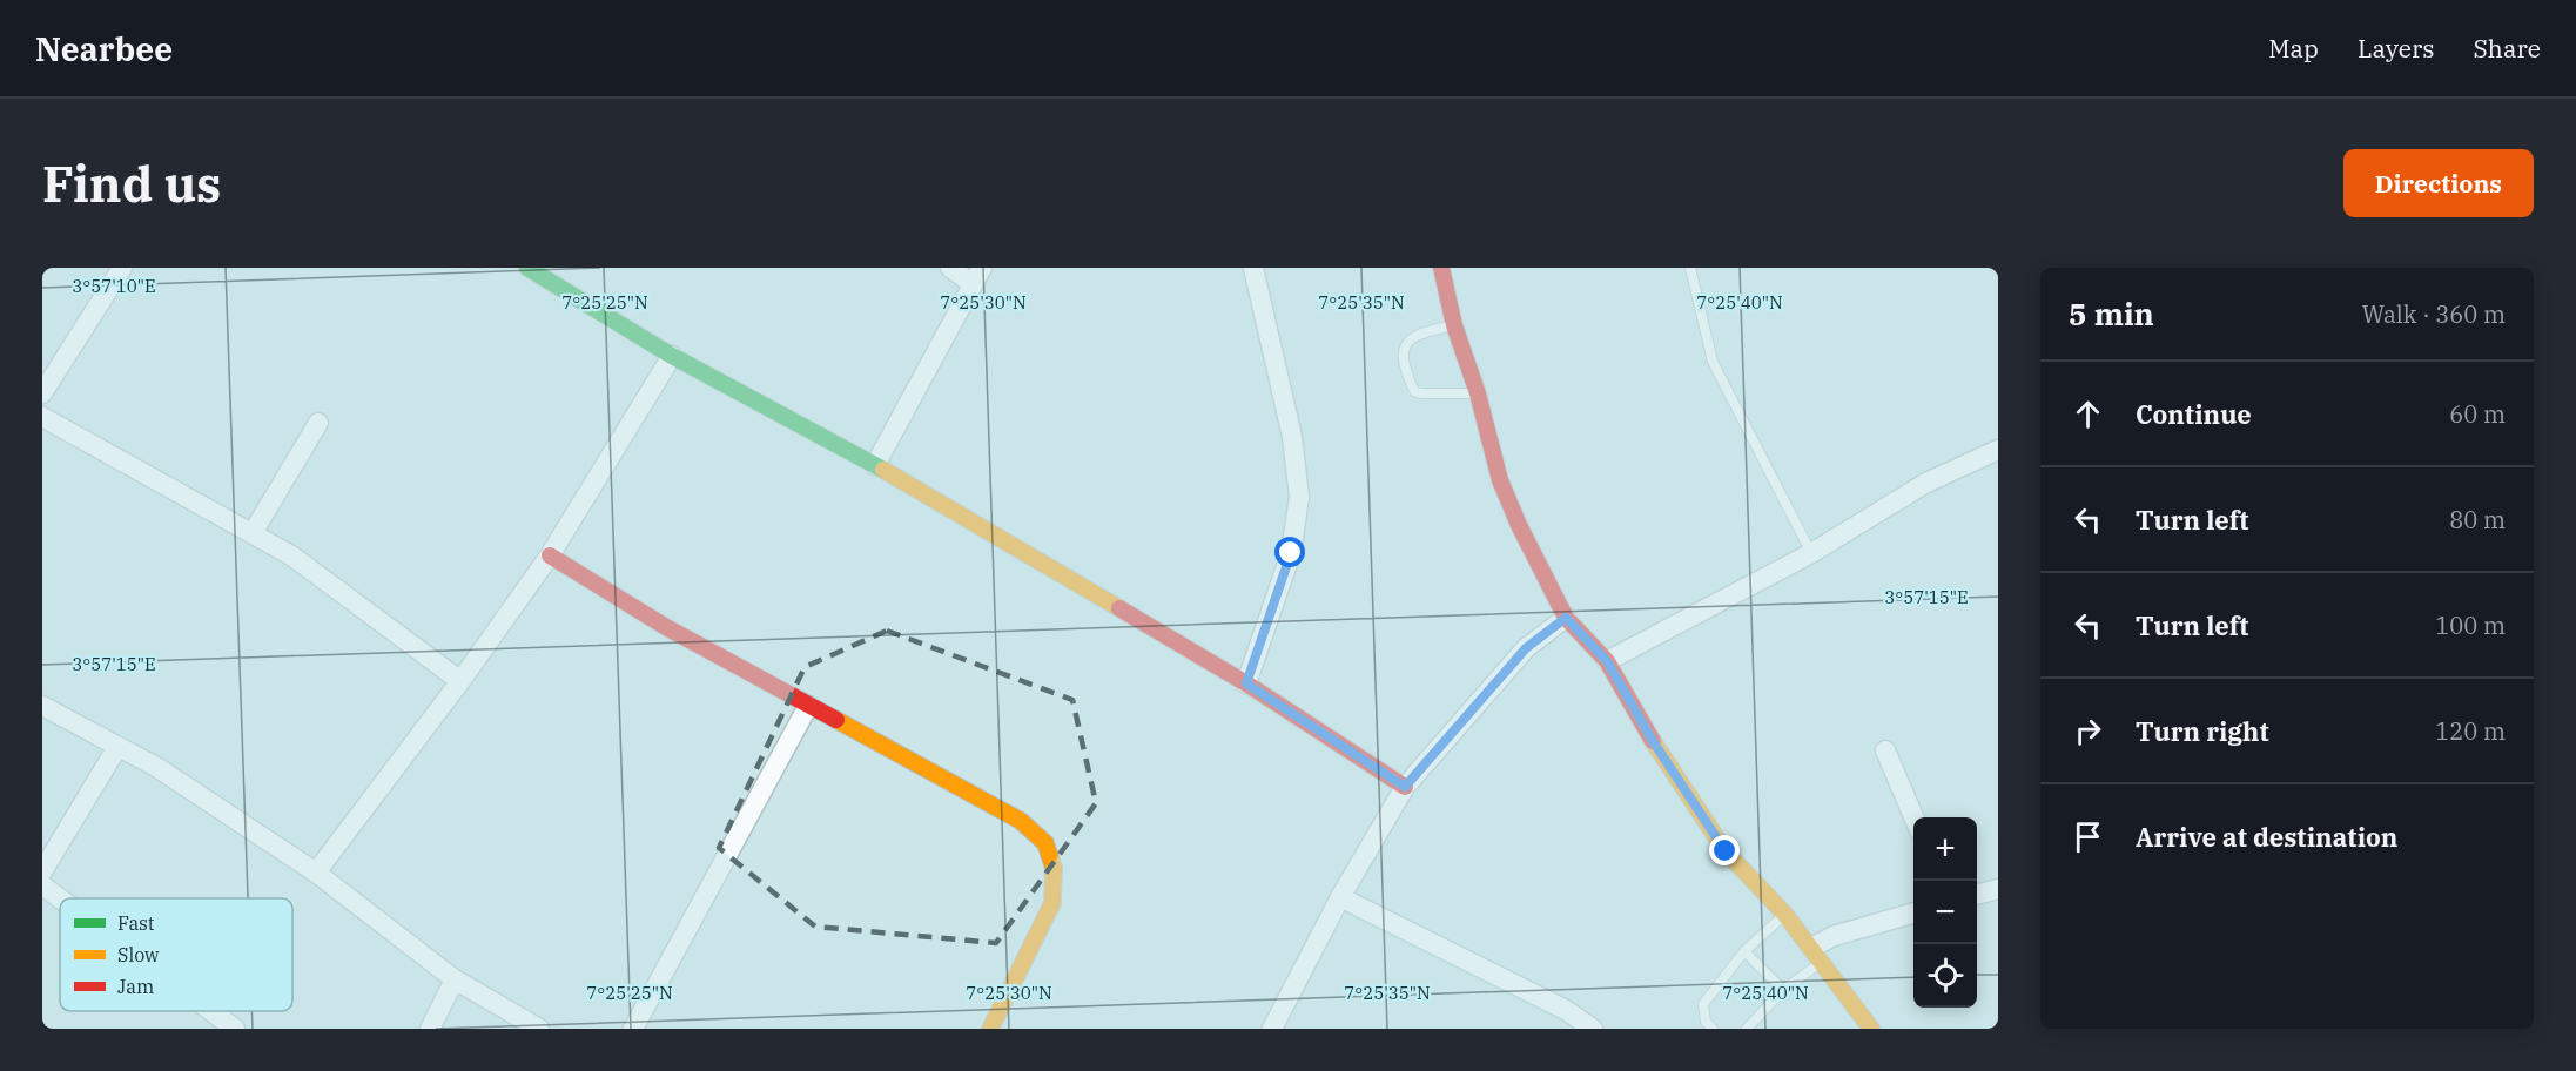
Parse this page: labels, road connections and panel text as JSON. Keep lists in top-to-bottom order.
{
  "legend": ["Fast", "Slow", "Jam"],
  "page": {
    "header": "Nearbee",
    "nav": ["Map", "Layers", "Share"],
    "buttons": "Directions",
    "title": "Find us",
    "heading": ["5 min", "Walk · 360 m"],
    "list": [
      ["Continue", "60 m"],
      ["Turn left", "80 m"],
      ["Turn left", "100 m"],
      ["Turn right", "120 m"],
      "Arrive at destination"
    ],
    "map_buttons": ["+", "−"]
  },
  "coordinates": [
    "3°57'10\"E",
    "7°25'25\"N",
    "7°25'30\"N",
    "7°25'35\"N",
    "7°25'40\"N",
    "3°57'15\"E"
  ]
}
